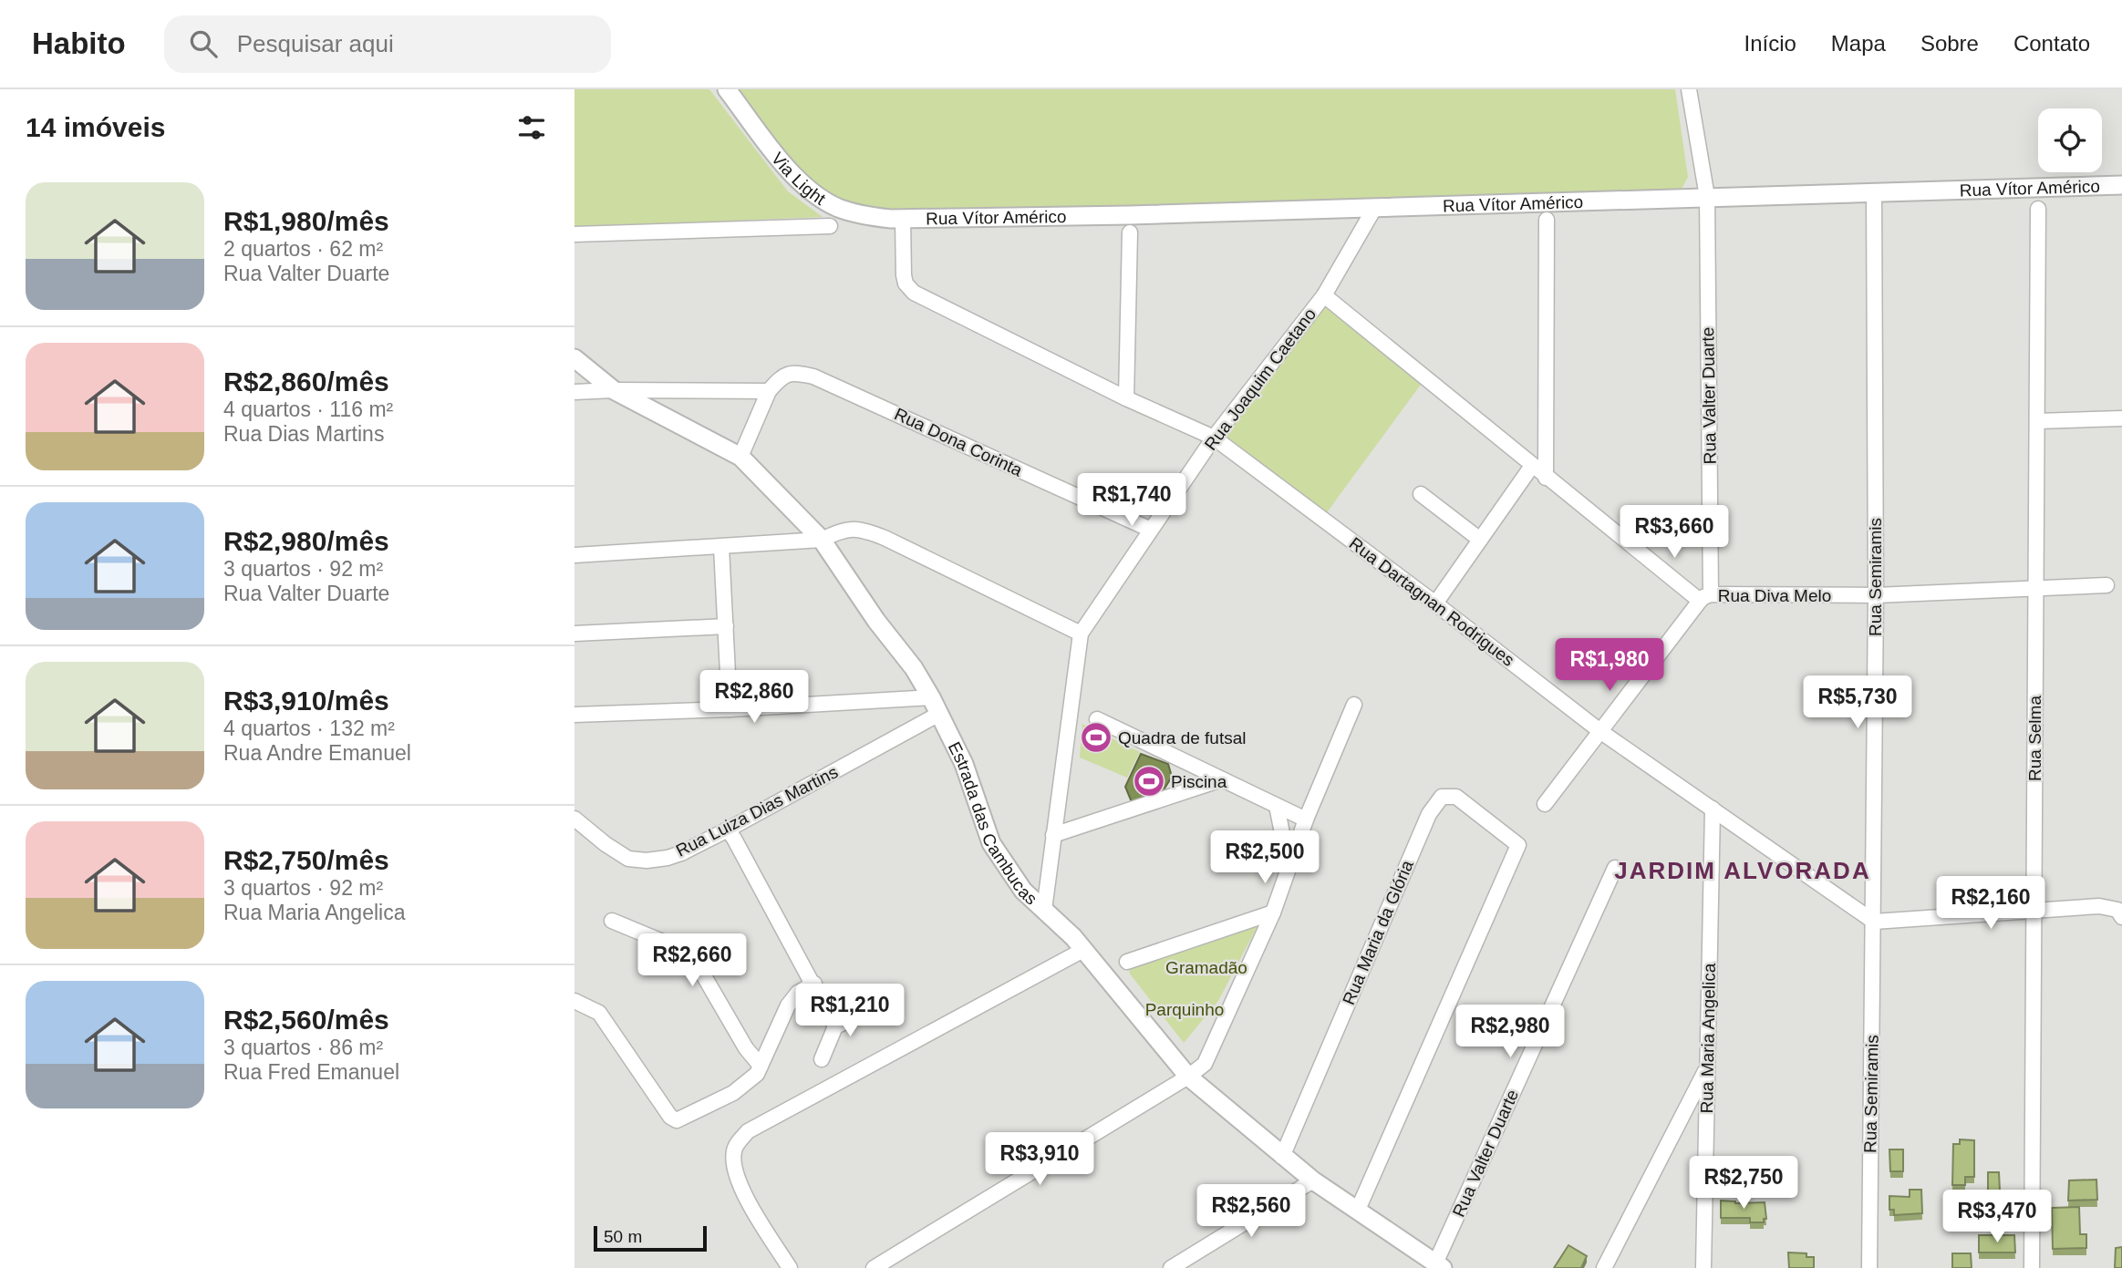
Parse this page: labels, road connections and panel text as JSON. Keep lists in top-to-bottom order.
{
  "streets": {
    "street": [
      "Via Light",
      "Rua Vítor Américo",
      "Rua Joaquim Caetano",
      "Rua Valter Duarte",
      "Rua Dona Corinta",
      "Rua Semiramis",
      "Rua Diva Melo",
      "Rua Dartagnan Rodrigues",
      "Rua Selma",
      "Rua Luiza Dias Martins",
      "Estrada das Cambucas",
      "Rua Maria da Glória",
      "Rua Maria Angelica"
    ]
  },
  "crossings": [
    ["Via Light", "Rua Vítor Américo"],
    ["Via Light", "Rua Dartagnan Rodrigues"],
    ["Rua Vítor Américo", "Rua Joaquim Caetano"],
    ["Rua Vítor Américo", "Rua Valter Duarte"],
    ["Rua Vítor Américo", "Rua Semiramis"],
    ["Rua Vítor Américo", "Rua Dartagnan Rodrigues"],
    ["Rua Joaquim Caetano", "Rua Dona Corinta"],
    ["Rua Joaquim Caetano", "Rua Diva Melo"],
    ["Rua Joaquim Caetano", "Rua Dartagnan Rodrigues"],
    ["Rua Joaquim Caetano", "Estrada das Cambucas"],
    ["Rua Valter Duarte", "Rua Diva Melo"],
    ["Rua Valter Duarte", "Estrada das Cambucas"],
    ["Rua Semiramis", "Rua Diva Melo"],
    ["Rua Semiramis", "Rua Dartagnan Rodrigues"],
    ["Rua Diva Melo", "Rua Selma"],
    ["Rua Dartagnan Rodrigues", "Rua Maria Angelica"],
    ["Rua Luiza Dias Martins", "Estrada das Cambucas"],
    ["Estrada das Cambucas", "Rua Maria da Glória"]
  ],
  "districts": ["JARDIM ALVORADA"],
  "parks": ["Gramadão", "Parquinho"],
  "places": {
    "sports": ["Quadra de futsal", "Piscina"]
  },
  "scale_bar": "50 m",
  "page": {
    "header": "Habito",
    "search": "Pesquisar aqui",
    "nav": [
      "Início",
      "Mapa",
      "Sobre",
      "Contato"
    ],
    "heading": "14 imóveis",
    "list": [
      {
        "name": "R$1,980/mês",
        "note": "2 quartos · 62 m² · Rua Valter Duarte"
      },
      {
        "name": "R$2,860/mês",
        "note": "4 quartos · 116 m² · Rua Dias Martins"
      },
      {
        "name": "R$2,980/mês",
        "note": "3 quartos · 92 m² · Rua Valter Duarte"
      },
      {
        "name": "R$3,910/mês",
        "note": "4 quartos · 132 m² · Rua Andre Emanuel"
      },
      {
        "name": "R$2,750/mês",
        "note": "3 quartos · 92 m² · Rua Maria Angelica"
      },
      {
        "name": "R$2,560/mês",
        "note": "3 quartos · 86 m² · Rua Fred Emanuel"
      }
    ],
    "price": [
      "R$1,740",
      "R$3,660",
      "R$1,980",
      "R$2,860",
      "R$5,730",
      "R$2,500",
      "R$2,160",
      "R$2,660",
      "R$1,210",
      "R$2,980",
      "R$3,910",
      "R$2,750",
      "R$2,560",
      "R$3,470"
    ],
    "scale": "50 m"
  }
}
